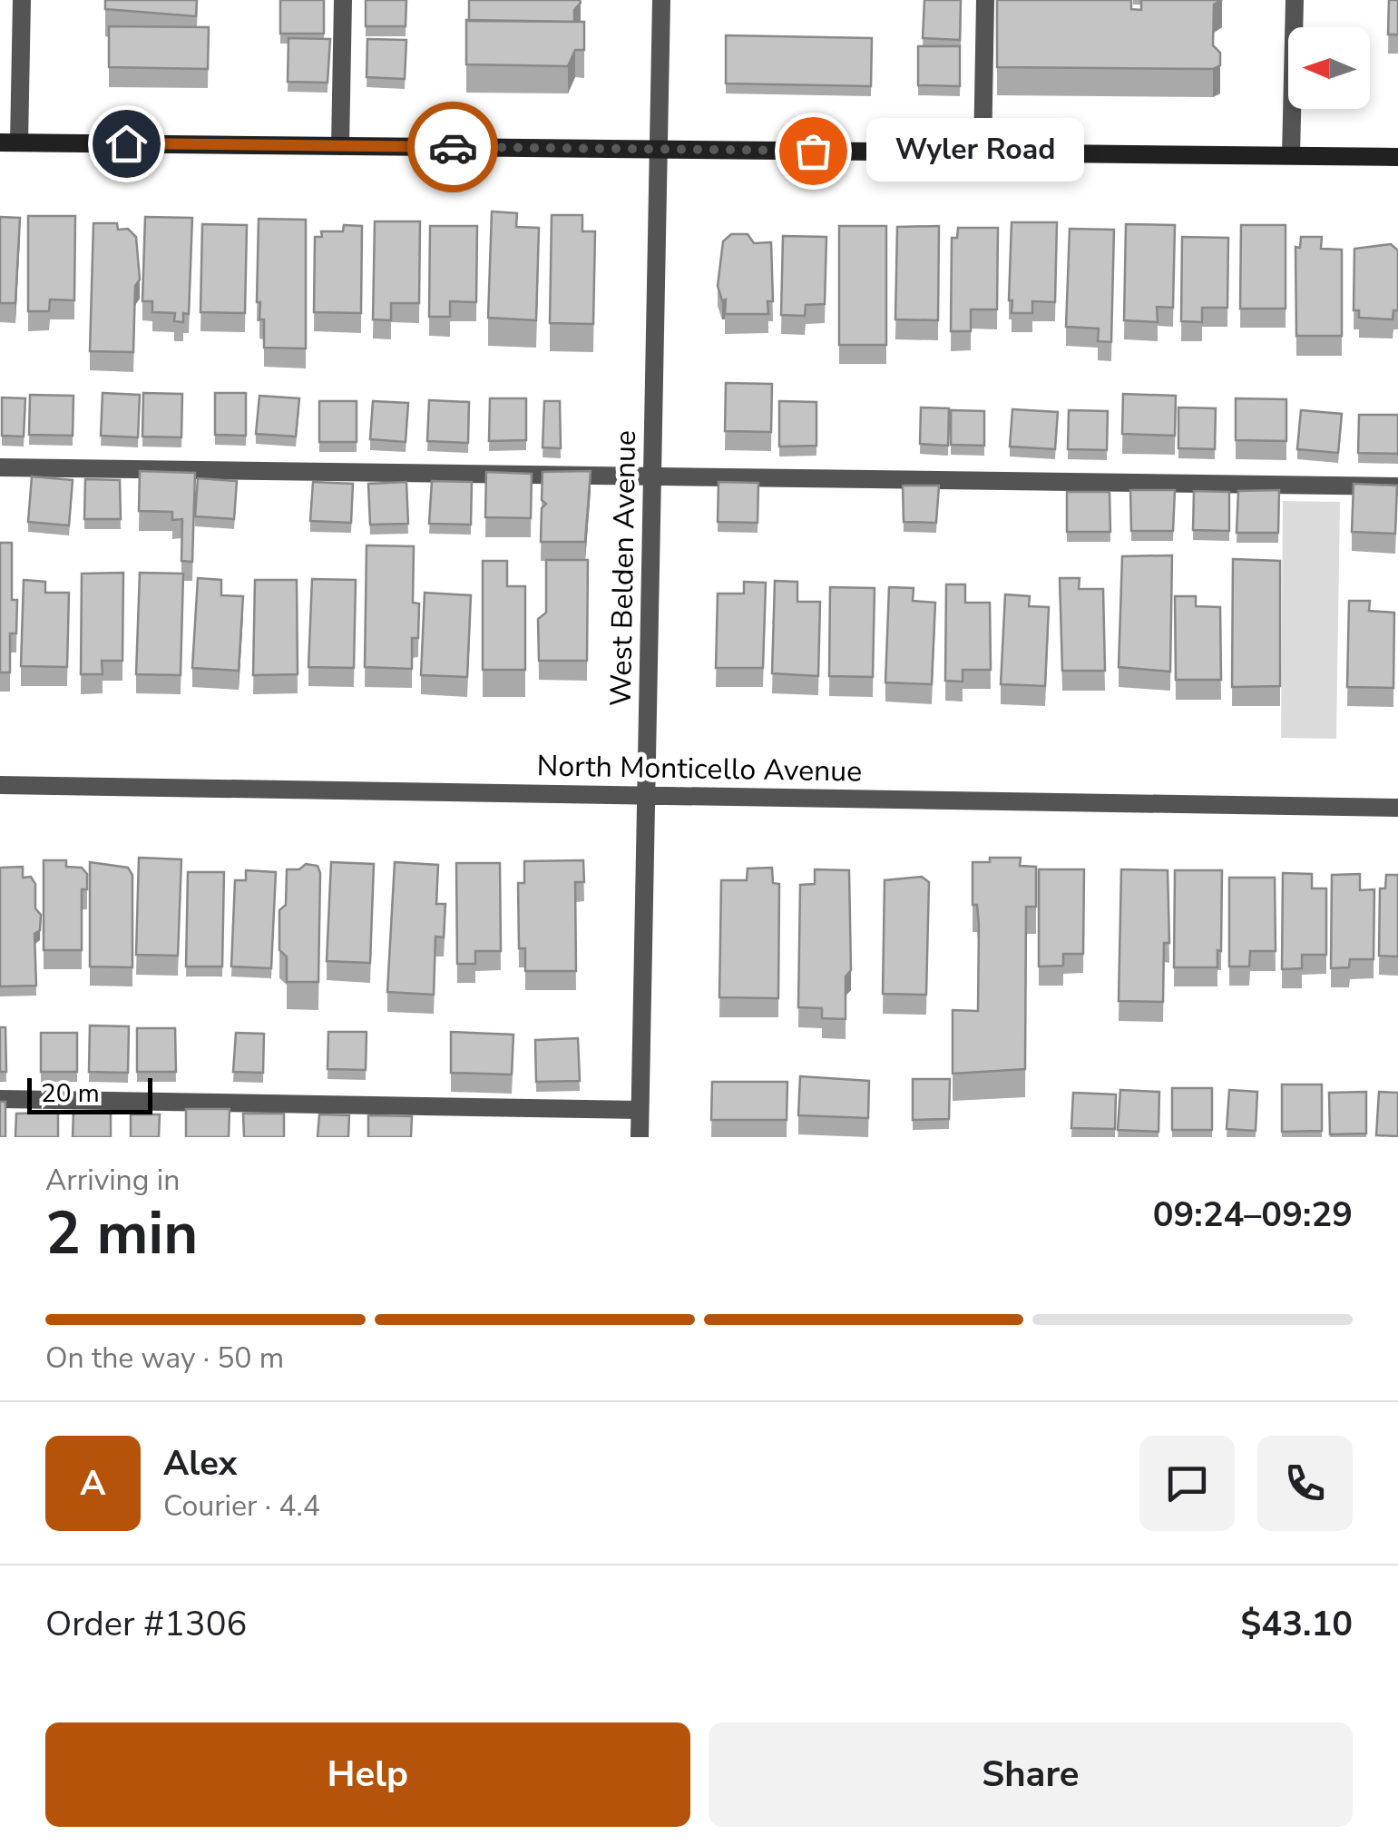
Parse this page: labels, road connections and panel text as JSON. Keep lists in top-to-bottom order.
{
  "streets": {
    "street": ["West Belden Avenue", "North Monticello Avenue"]
  },
  "crossings": [
    ["West Belden Avenue", "North Monticello Avenue"]
  ],
  "places": ["Wyler Road"],
  "scale_bar": "20 m",
  "north": "left",
  "page": {
    "bubble": "Wyler Road",
    "scale": "20 m",
    "heading": ["2 min", "Arriving in", "09:24–09:29"],
    "panel": [
      "Alex",
      "Courier · 4.4",
      "Order #1306",
      "$43.10"
    ],
    "bar": "On the way · 50 m",
    "round": "A",
    "buttons": ["Help", "Share"]
  }
}
